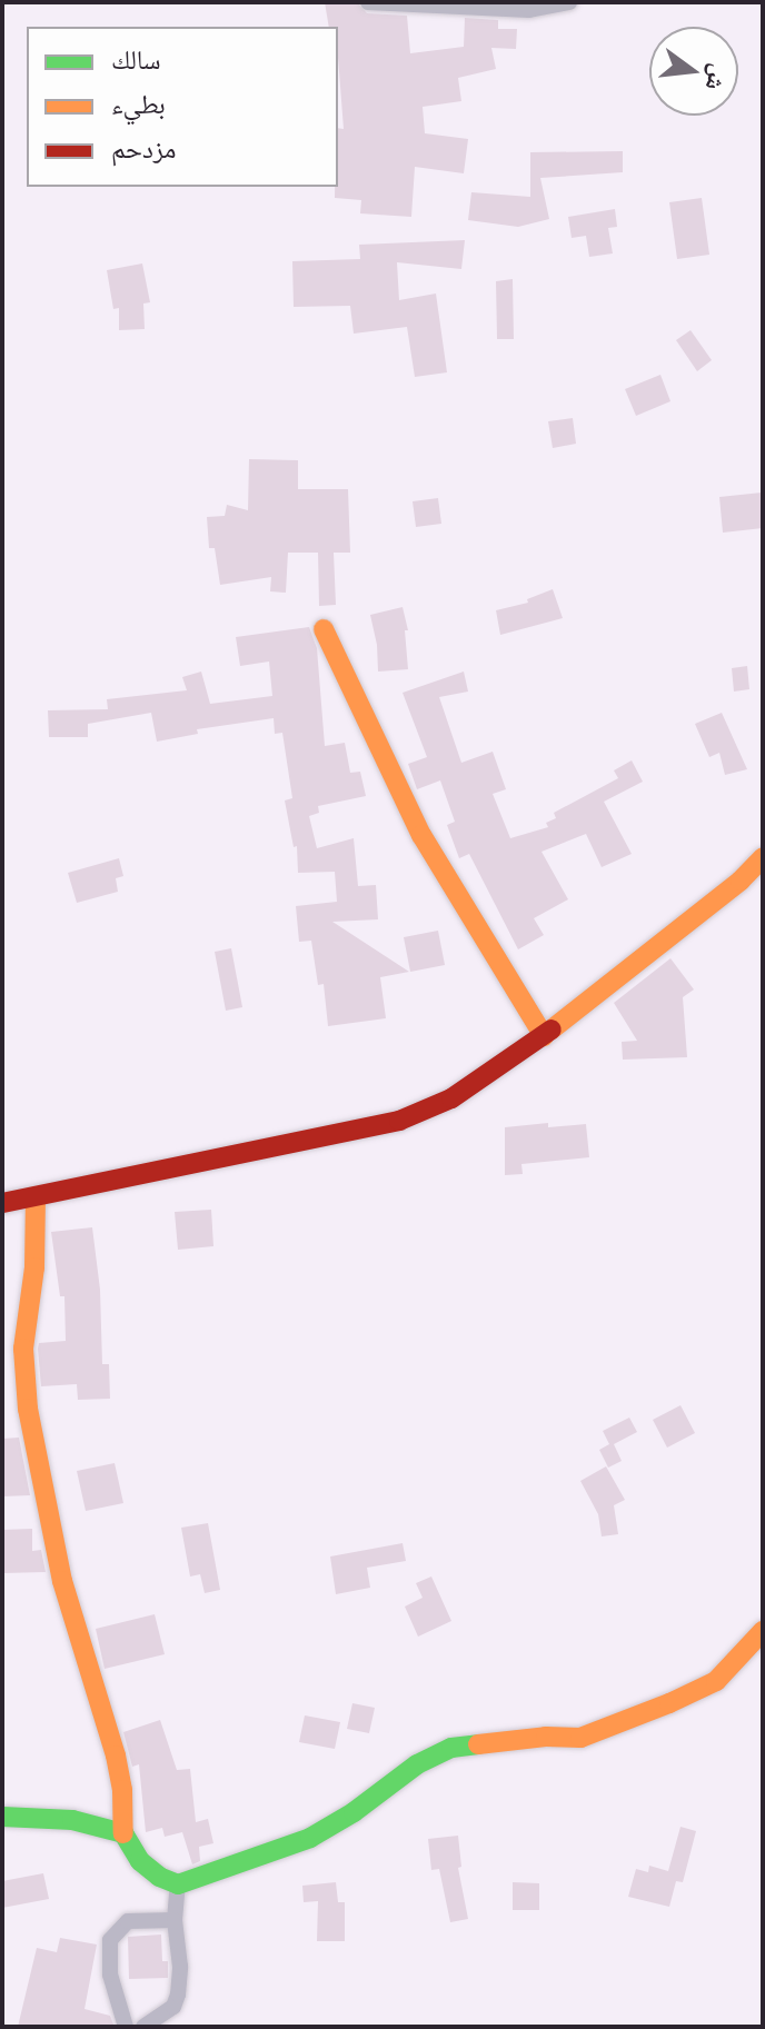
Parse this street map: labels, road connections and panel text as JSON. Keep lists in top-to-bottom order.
{
  "legend": ["سالك", "بطيء", "مزدحم"],
  "north": "right"
}
